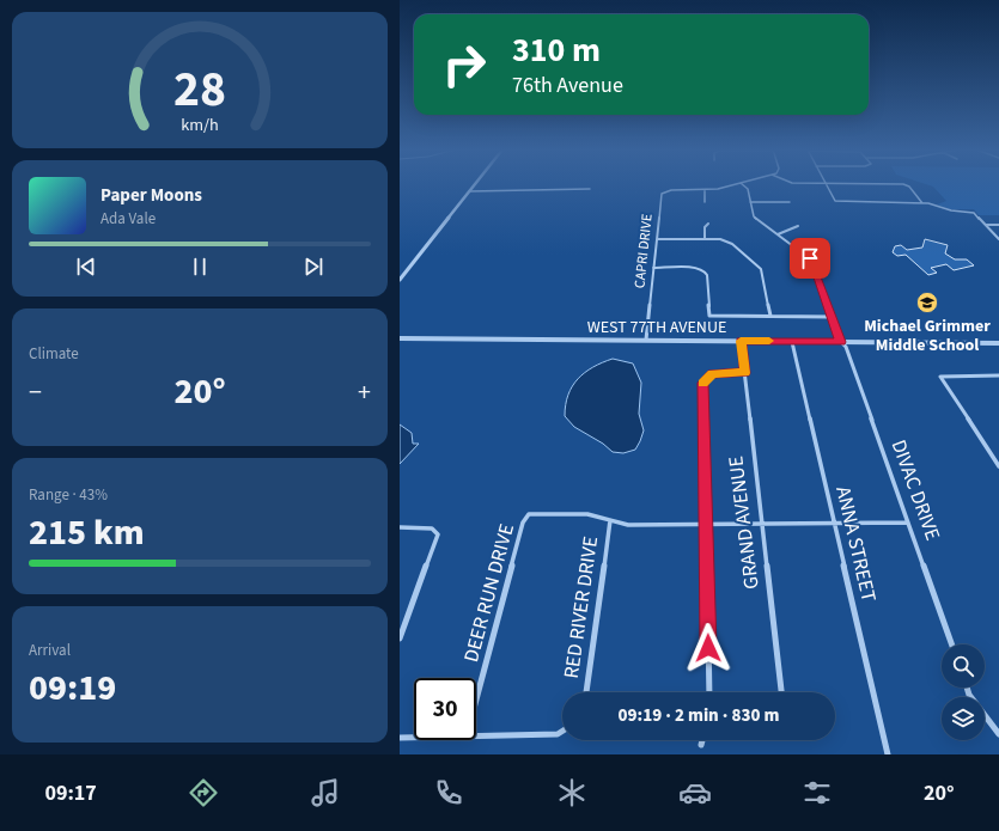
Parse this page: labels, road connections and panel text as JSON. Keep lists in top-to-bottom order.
{
  "streets": {
    "street": [
      "CAPRI DRIVE",
      "WEST 77TH AVENUE",
      "DIVAC DRIVE",
      "GRAND AVENUE",
      "ANNA STREET",
      "DEER RUN DRIVE",
      "RED RIVER DRIVE"
    ]
  },
  "crossings": [
    ["CAPRI DRIVE", "WEST 77TH AVENUE"],
    ["WEST 77TH AVENUE", "DIVAC DRIVE"],
    ["WEST 77TH AVENUE", "GRAND AVENUE"],
    ["WEST 77TH AVENUE", "ANNA STREET"],
    ["DEER RUN DRIVE", "RED RIVER DRIVE"]
  ],
  "places": {
    "school or university": ["Michael Grimmer Middle School"]
  },
  "page": {
    "turn": ["310 m", "76th Avenue"],
    "song": ["Paper Moons", "Ada Vale"],
    "tile": [
      "Climate",
      ["Range · 43%", "215 km"],
      ["Arrival", "09:19"]
    ],
    "heat": ["−", "20°", "+"],
    "limit": "30",
    "trip": "09:19 · 2 min · 830 m",
    "tabs": ["09:17", "20°"],
    "gauge": ["28", "km/h"]
  }
}
